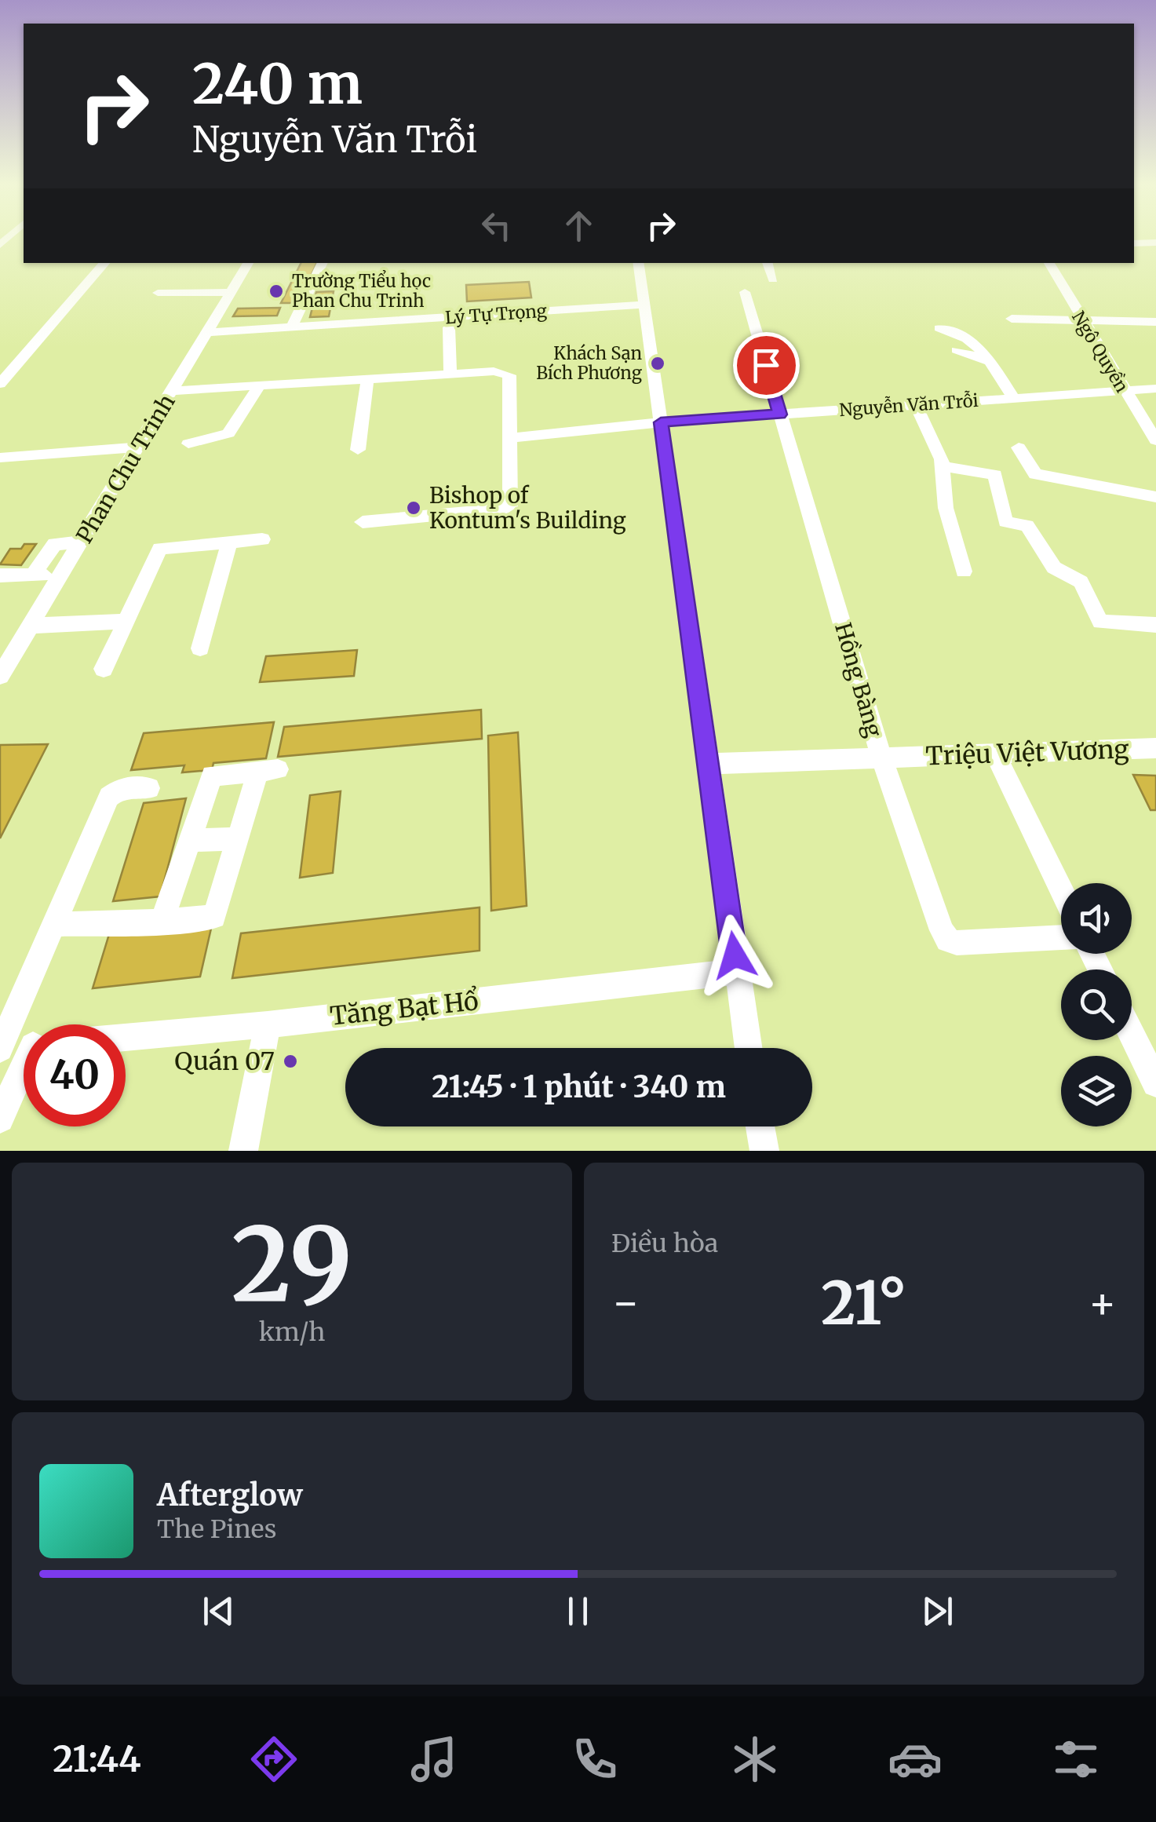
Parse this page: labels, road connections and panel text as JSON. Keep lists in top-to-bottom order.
{
  "streets": {
    "street": [
      "Lý Tự Trọng",
      "Ngô Quyền",
      "Nguyễn Văn Trỗi",
      "Phan Chu Trinh",
      "Hồng Bàng",
      "Triệu Việt Vương",
      "Tăng Bạt Hổ"
    ]
  },
  "crossings": [
    ["Lý Tự Trọng", "Phan Chu Trinh"],
    ["Ngô Quyền", "Nguyễn Văn Trỗi"],
    ["Nguyễn Văn Trỗi", "Hồng Bàng"],
    ["Hồng Bàng", "Triệu Việt Vương"]
  ],
  "places": [
    "Trường Tiểu học Phan Chu Trinh",
    "Khách Sạn Bích Phương",
    "Bishop of Kontum's Building",
    "Quán 07"
  ],
  "page": {
    "turn": ["240 m", "Nguyễn Văn Trỗi"],
    "limit": "40",
    "trip": "21:45 · 1 phút · 340 m",
    "tile": [
      ["29", "km/h"],
      "Điều hòa"
    ],
    "heat": ["−", "21°", "+"],
    "song": ["Afterglow", "The Pines"],
    "tabs": "21:44"
  }
}
